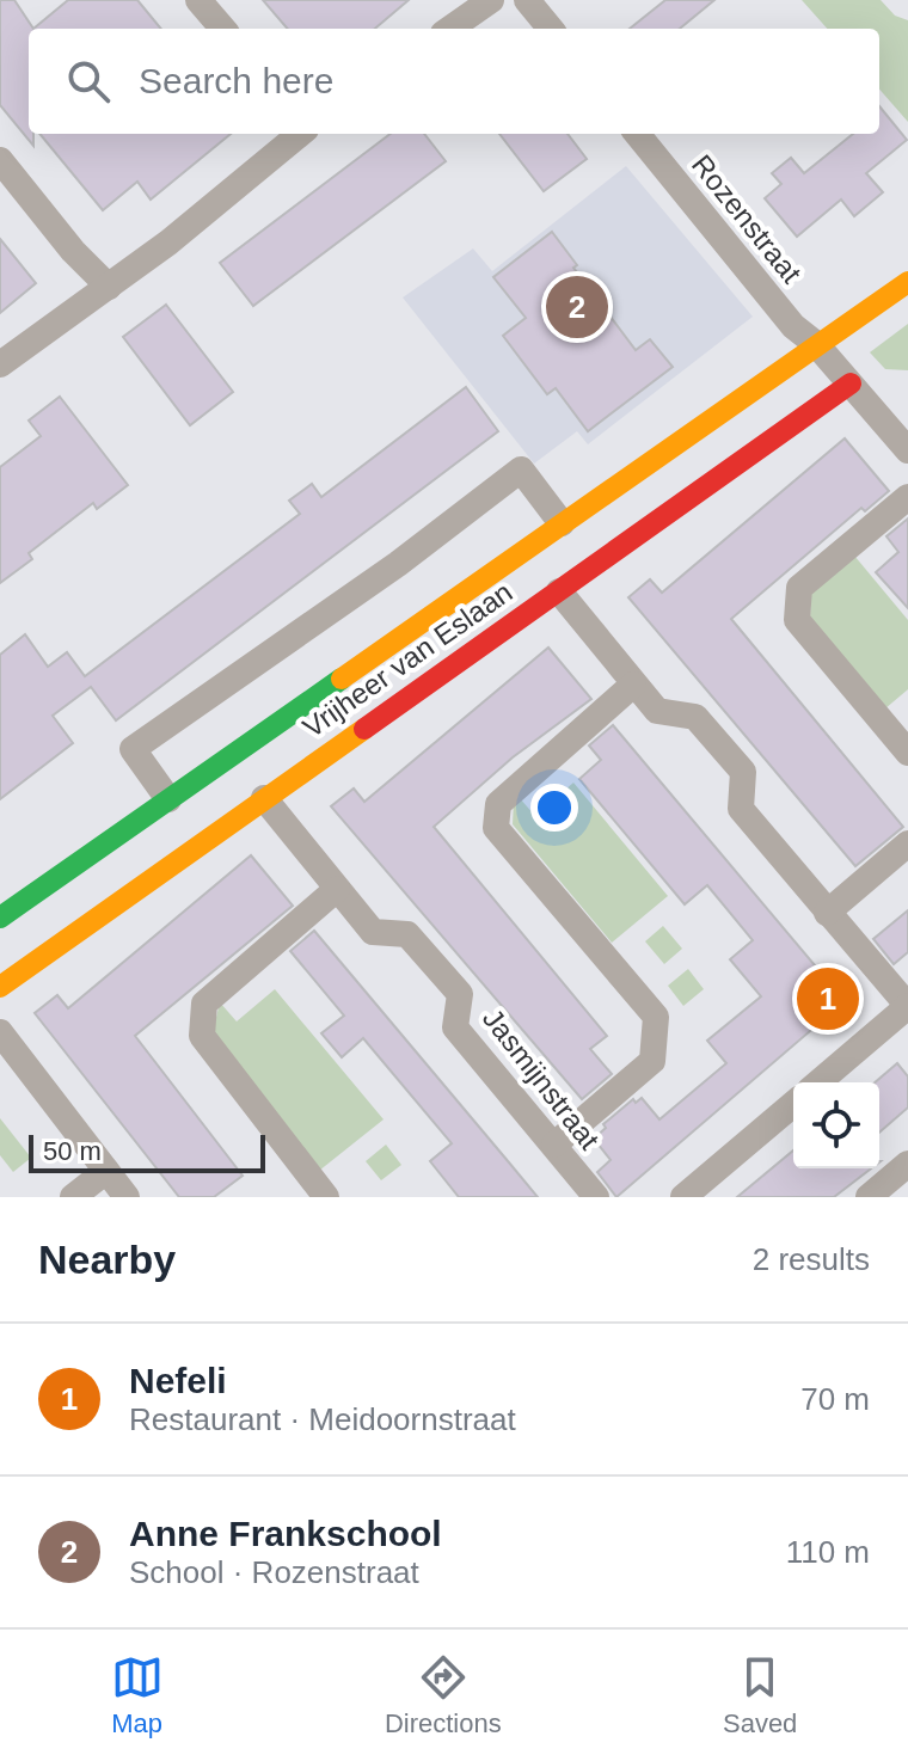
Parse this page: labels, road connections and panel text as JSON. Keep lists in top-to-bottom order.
{
  "streets": {
    "street": ["Rozenstraat", "Vrijheer van Eslaan", "Jasmijnstraat"]
  },
  "crossings": [
    ["Rozenstraat", "Vrijheer van Eslaan"],
    ["Vrijheer van Eslaan", "Jasmijnstraat"]
  ],
  "scale_bar": "50 m",
  "page": {
    "search": "Search here",
    "pins": ["2", "1"],
    "scale": "50 m",
    "heading": ["Nearby", "2 results"],
    "list": [
      {
        "mark": "1",
        "name": "Nefeli",
        "note": "Restaurant · Meidoornstraat",
        "value": "70 m"
      },
      {
        "mark": "2",
        "name": "Anne Frankschool",
        "note": "School · Rozenstraat",
        "value": "110 m"
      }
    ],
    "nav": ["Map", "Directions", "Saved"]
  }
}
